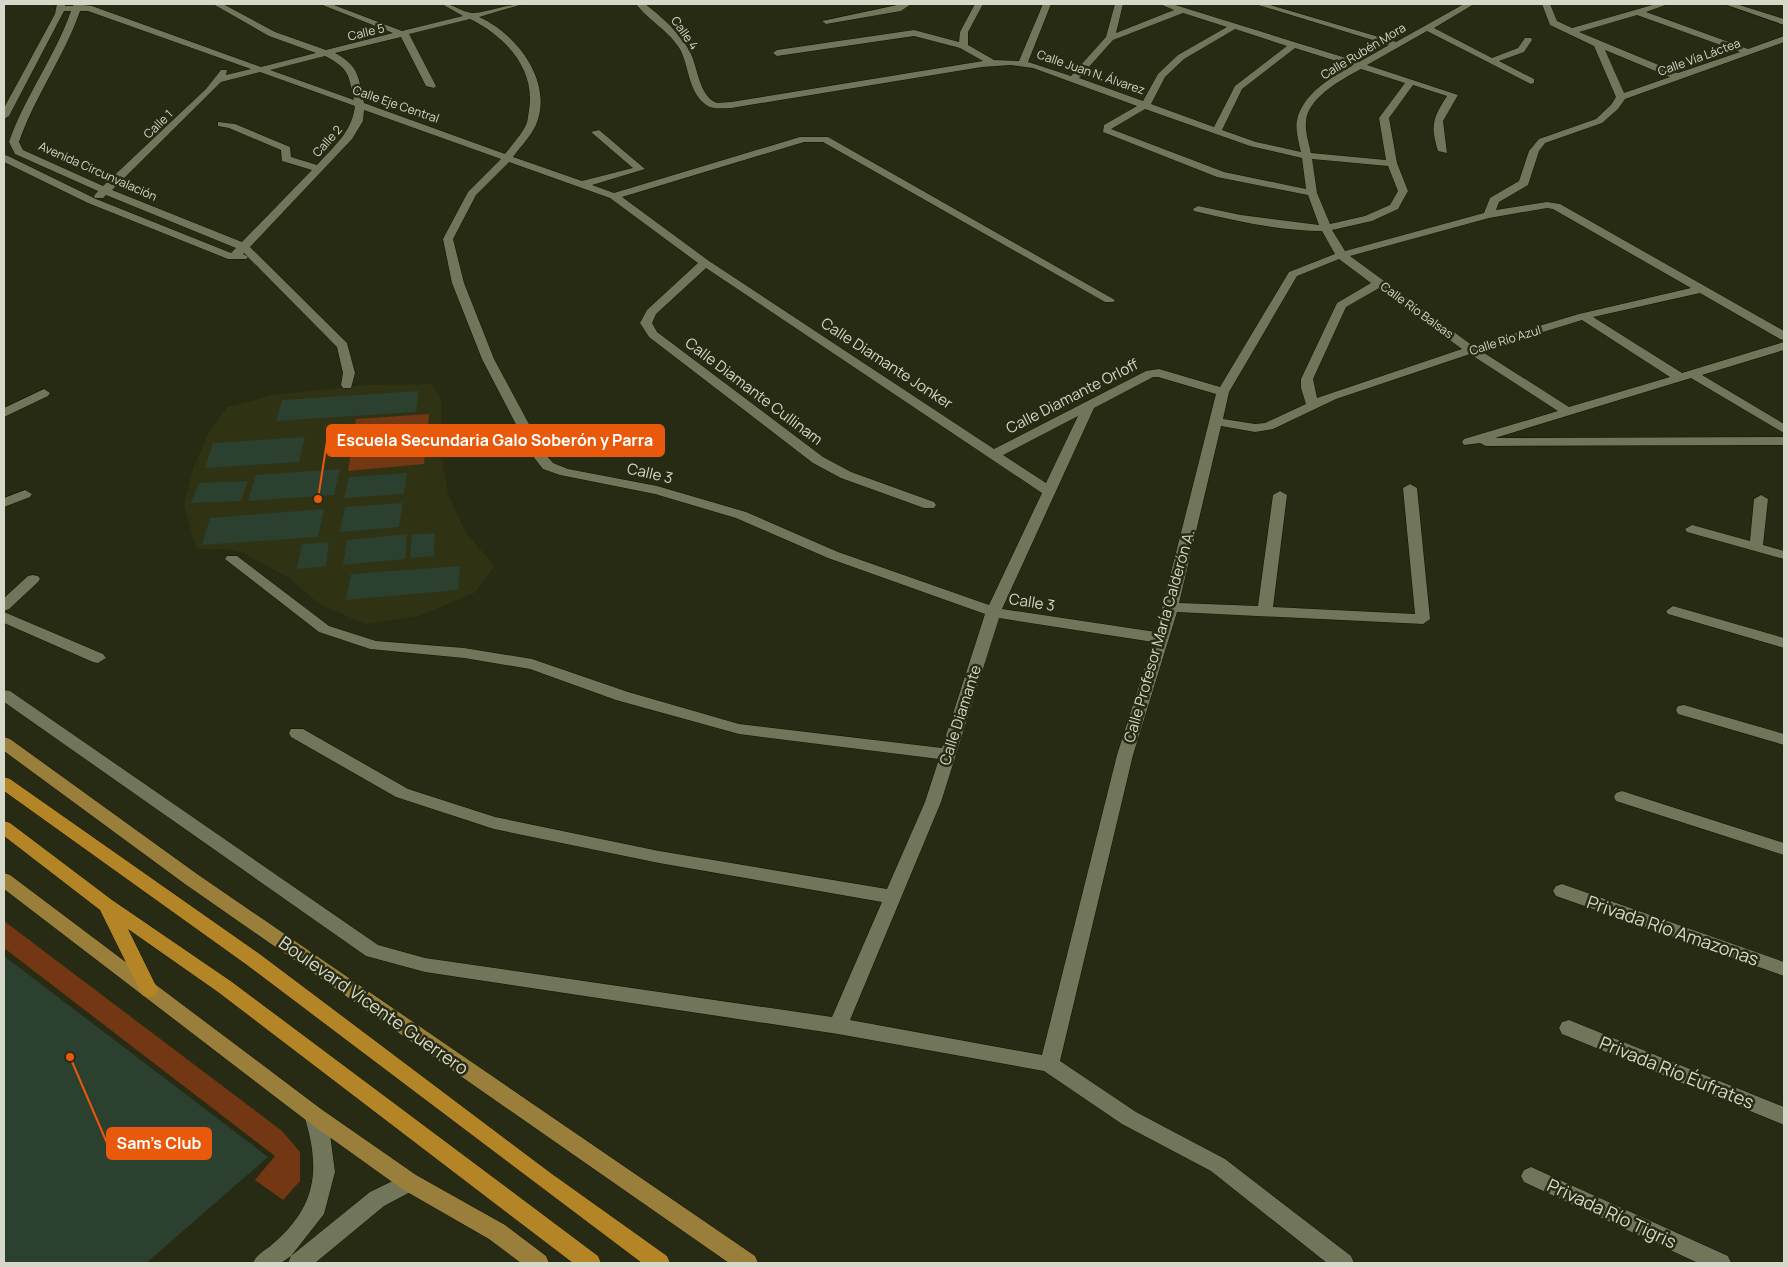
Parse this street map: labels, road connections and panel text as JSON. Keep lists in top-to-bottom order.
{
  "streets": {
    "highway": ["Boulevard Vicente Guerrero"],
    "street": [
      "Calle 5",
      "Calle 4",
      "Calle Rubén Mora",
      "Calle Vía Láctea",
      "Calle Juan N. Álvarez",
      "Calle Eje Central",
      "Calle 1",
      "Calle 2",
      "Avenida Circunvalación",
      "Calle Río Balsas",
      "Calle Río Azul",
      "Calle Diamante Jonker",
      "Calle Diamante Cullinam",
      "Calle Diamante Orloff",
      "Calle 3",
      "Calle Profesor María Calderón A.",
      "Calle Diamante",
      "Privada Río Amazonas",
      "Privada Río Éufrates",
      "Privada Río Tigris"
    ]
  },
  "crossings": [
    ["Calle 5", "Calle Eje Central"],
    ["Calle 5", "Calle 1"],
    ["Calle 5", "Calle 2"],
    ["Calle 5", "Calle 3"],
    ["Calle 4", "Calle Juan N. Álvarez"],
    ["Calle Rubén Mora", "Calle Juan N. Álvarez"],
    ["Calle Rubén Mora", "Calle Río Balsas"],
    ["Calle Rubén Mora", "Calle Profesor María Calderón A."],
    ["Calle Eje Central", "Calle 1"],
    ["Calle Eje Central", "Calle 2"],
    ["Calle Eje Central", "Avenida Circunvalación"],
    ["Calle Eje Central", "Calle Diamante Jonker"],
    ["Calle Eje Central", "Calle Diamante Cullinam"],
    ["Calle Eje Central", "Calle 3"],
    ["Calle 1", "Avenida Circunvalación"],
    ["Calle 2", "Avenida Circunvalación"],
    ["Calle Río Balsas", "Calle Río Azul"],
    ["Calle Río Balsas", "Calle Profesor María Calderón A."],
    ["Calle Río Azul", "Calle Profesor María Calderón A."],
    ["Calle Diamante Jonker", "Calle Diamante Cullinam"],
    ["Calle Diamante Jonker", "Calle Diamante Orloff"],
    ["Calle Diamante Jonker", "Calle Diamante"],
    ["Calle Diamante Orloff", "Calle Profesor María Calderón A."],
    ["Calle Diamante Orloff", "Calle Diamante"],
    ["Calle 3", "Calle Profesor María Calderón A."],
    ["Calle 3", "Calle Diamante"]
  ],
  "places": ["Escuela Secundaria Galo Soberón y Parra", "Sam's Club"]
}
